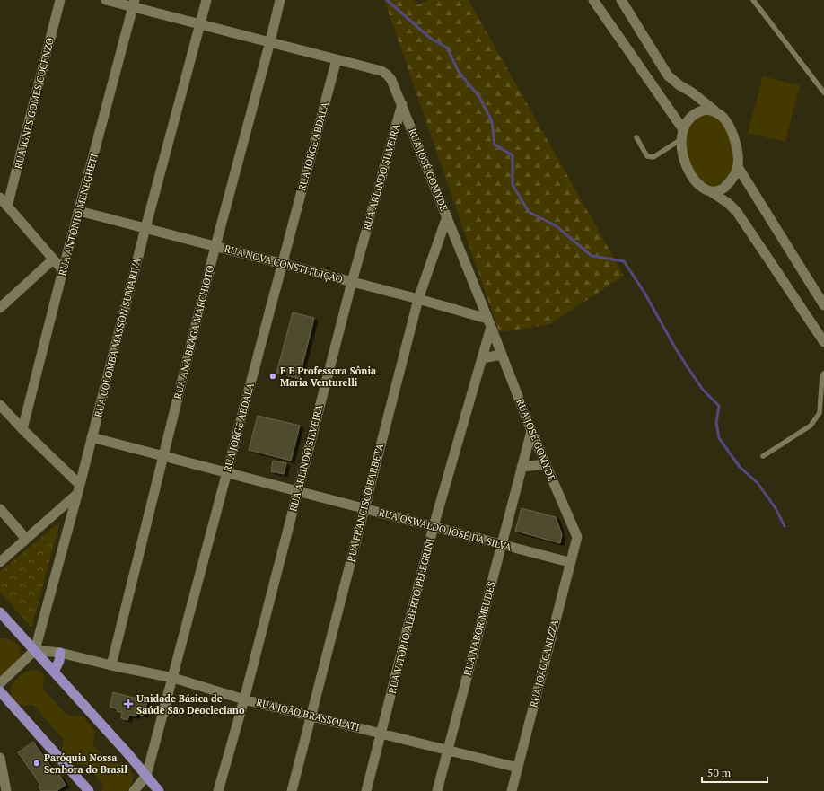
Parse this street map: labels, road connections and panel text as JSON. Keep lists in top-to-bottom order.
{
  "streets": {
    "street": [
      "RUA IGNES GOMES COCENZO",
      "RUA JORGE ABDALA",
      "RUA JOSÉ GOMYDE",
      "RUA ARLINDO SILVEIRA",
      "RUA ANTÔNIO MENEGHETI",
      "RUA NOVA CONSTITUIÇÃO",
      "RUA ANA BRAGA MARCHIOTO",
      "RUA COLOMBA MASSON SUMARIVA",
      "RUA FRANCISCO BARBETA",
      "RUA OSWALDO JOSÉ DA SILVA",
      "RUA VITÓRIO ALBERTO PELEGRINI",
      "RUA NABOR MEUDES",
      "RUA JOÃO CANIZZA",
      "RUA JOÃO BRASSOLATI"
    ]
  },
  "crossings": [
    ["RUA JORGE ABDALA", "RUA JOSÉ GOMYDE"],
    ["RUA JORGE ABDALA", "RUA NOVA CONSTITUIÇÃO"],
    ["RUA JORGE ABDALA", "RUA OSWALDO JOSÉ DA SILVA"],
    ["RUA JORGE ABDALA", "RUA JOÃO BRASSOLATI"],
    ["RUA JOSÉ GOMYDE", "RUA ARLINDO SILVEIRA"],
    ["RUA JOSÉ GOMYDE", "RUA ANTÔNIO MENEGHETI"],
    ["RUA JOSÉ GOMYDE", "RUA NOVA CONSTITUIÇÃO"],
    ["RUA JOSÉ GOMYDE", "RUA ANA BRAGA MARCHIOTO"],
    ["RUA JOSÉ GOMYDE", "RUA COLOMBA MASSON SUMARIVA"],
    ["RUA JOSÉ GOMYDE", "RUA FRANCISCO BARBETA"],
    ["RUA JOSÉ GOMYDE", "RUA VITÓRIO ALBERTO PELEGRINI"],
    ["RUA JOSÉ GOMYDE", "RUA NABOR MEUDES"],
    ["RUA JOSÉ GOMYDE", "RUA JOÃO CANIZZA"],
    ["RUA ARLINDO SILVEIRA", "RUA NOVA CONSTITUIÇÃO"],
    ["RUA ARLINDO SILVEIRA", "RUA OSWALDO JOSÉ DA SILVA"],
    ["RUA ARLINDO SILVEIRA", "RUA JOÃO BRASSOLATI"],
    ["RUA ANTÔNIO MENEGHETI", "RUA NOVA CONSTITUIÇÃO"],
    ["RUA NOVA CONSTITUIÇÃO", "RUA ANA BRAGA MARCHIOTO"],
    ["RUA NOVA CONSTITUIÇÃO", "RUA COLOMBA MASSON SUMARIVA"],
    ["RUA NOVA CONSTITUIÇÃO", "RUA FRANCISCO BARBETA"],
    ["RUA NOVA CONSTITUIÇÃO", "RUA VITÓRIO ALBERTO PELEGRINI"],
    ["RUA ANA BRAGA MARCHIOTO", "RUA OSWALDO JOSÉ DA SILVA"],
    ["RUA ANA BRAGA MARCHIOTO", "RUA JOÃO BRASSOLATI"],
    ["RUA COLOMBA MASSON SUMARIVA", "RUA OSWALDO JOSÉ DA SILVA"],
    ["RUA COLOMBA MASSON SUMARIVA", "RUA JOÃO BRASSOLATI"],
    ["RUA FRANCISCO BARBETA", "RUA OSWALDO JOSÉ DA SILVA"],
    ["RUA FRANCISCO BARBETA", "RUA JOÃO BRASSOLATI"],
    ["RUA OSWALDO JOSÉ DA SILVA", "RUA VITÓRIO ALBERTO PELEGRINI"],
    ["RUA OSWALDO JOSÉ DA SILVA", "RUA NABOR MEUDES"],
    ["RUA OSWALDO JOSÉ DA SILVA", "RUA JOÃO CANIZZA"],
    ["RUA VITÓRIO ALBERTO PELEGRINI", "RUA JOÃO BRASSOLATI"],
    ["RUA NABOR MEUDES", "RUA JOÃO BRASSOLATI"],
    ["RUA JOÃO CANIZZA", "RUA JOÃO BRASSOLATI"]
  ],
  "places": {
    "other": ["E E Professora Sônia Maria Venturelli", "Paróquia Nossa Senhora do Brasil"],
    "health": ["Unidade Básica de Saúde São Deocleciano"]
  },
  "scale_bar": "50 m"
}
